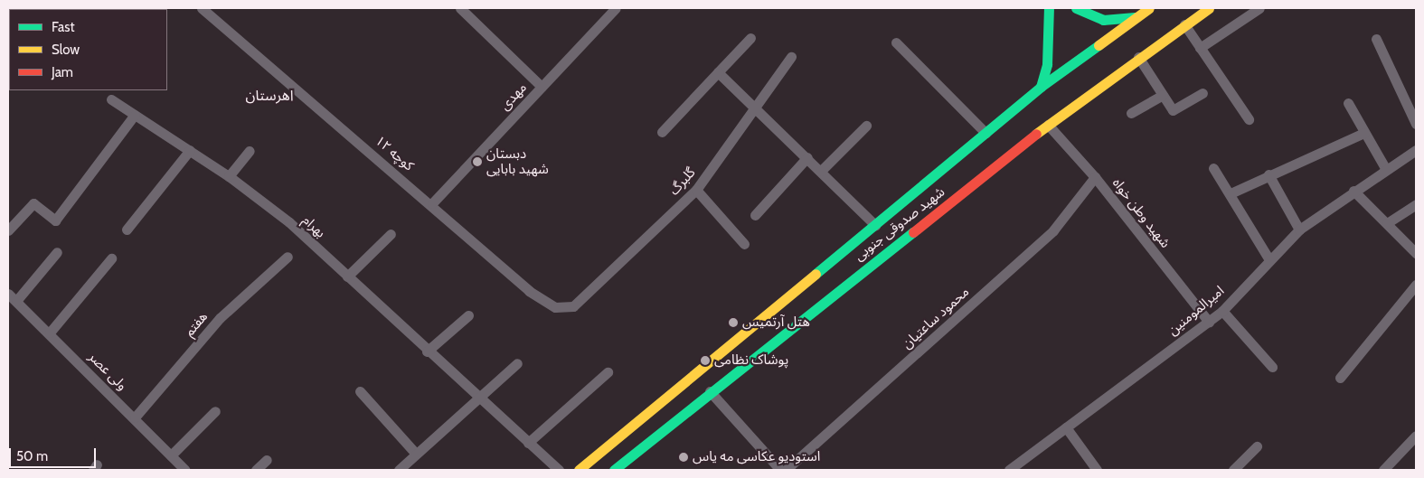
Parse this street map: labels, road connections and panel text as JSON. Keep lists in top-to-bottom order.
{
  "streets": {
    "main road": ["شهید صدوقی جنوبی"],
    "street": [
      "مهدی",
      "کوچه ۱۲",
      "گلبرگ",
      "شهید وطن خواه",
      "بهرام",
      "امیرالمومنین",
      "محمود ساعتیان",
      "هفتم",
      "ولی عصر"
    ]
  },
  "crossings": [
    ["مهدی", "کوچه ۱۲"],
    ["کوچه ۱۲", "گلبرگ"],
    ["شهید وطن خواه", "شهید صدوقی جنوبی"],
    ["شهید وطن خواه", "امیرالمومنین"],
    ["شهید وطن خواه", "محمود ساعتیان"],
    ["هفتم", "ولی عصر"]
  ],
  "districts": ["اهرستان"],
  "places": [
    "دبستان شهید بابایی",
    "هتل آرتمیس",
    "پوشاک نظامی",
    "استودیو عکاسی مه یاس"
  ],
  "legend": ["Fast", "Slow", "Jam"],
  "scale_bar": "50 m"
}
